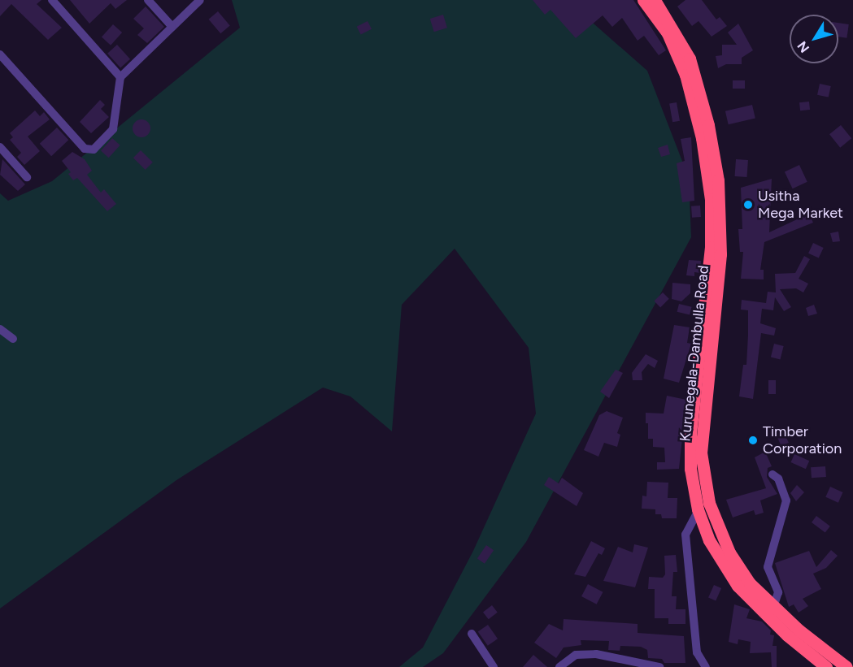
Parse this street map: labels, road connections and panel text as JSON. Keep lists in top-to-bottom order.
{
  "streets": {
    "highway": ["Kurunegala-Dambulla Road"]
  },
  "places": ["Usitha Mega Market", "Timber Corporation"],
  "north": "bottom left"
}
